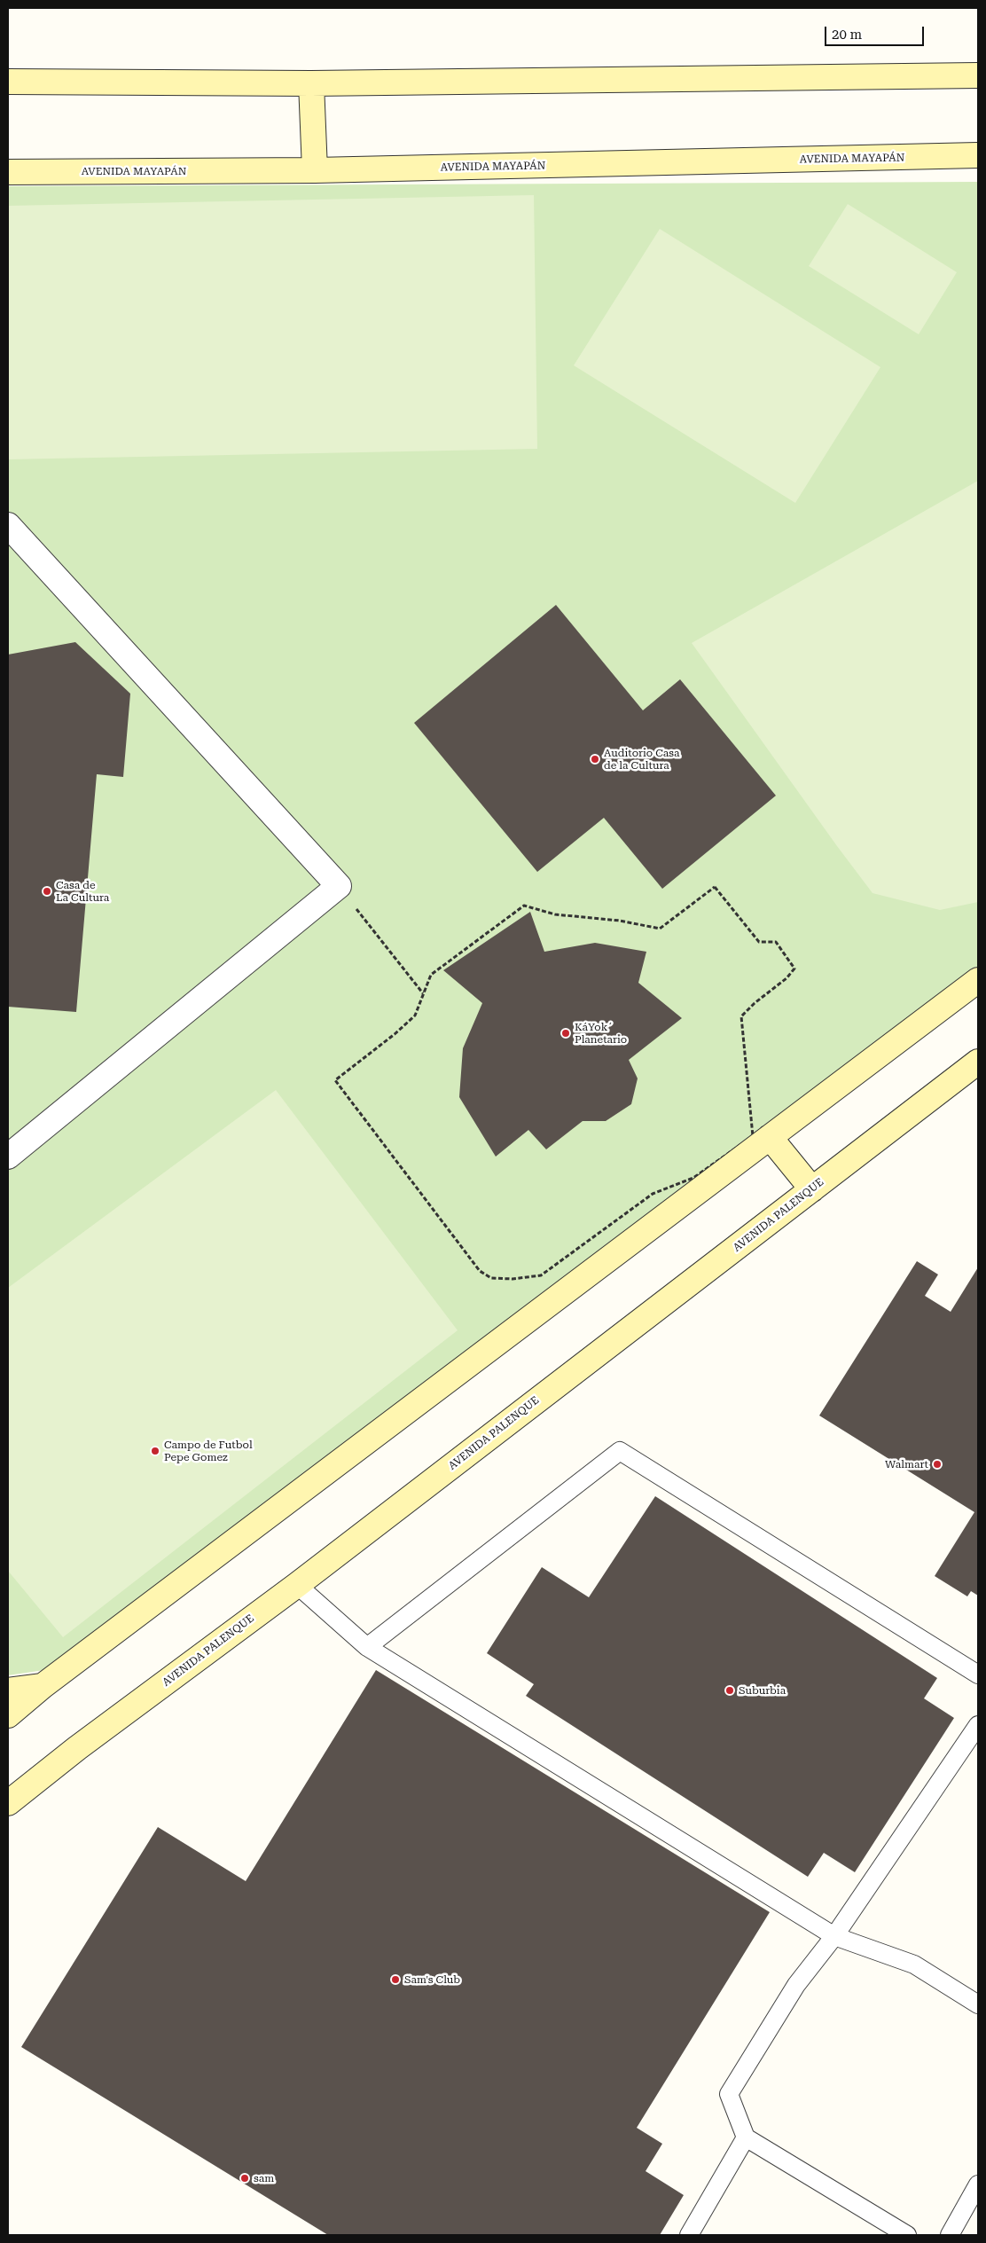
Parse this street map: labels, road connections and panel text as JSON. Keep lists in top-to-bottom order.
{
  "streets": {
    "street": ["AVENIDA MAYAPÁN", "AVENIDA PALENQUE"]
  },
  "places": [
    "Auditorio Casa de la Cultura",
    "Casa de La Cultura",
    "Ka´Yok´ Planetario",
    "Campo de Futbol Pepe Gomez",
    "Walmart",
    "Suburbia",
    "Sam's Club",
    "sam"
  ],
  "scale_bar": "20 m"
}
